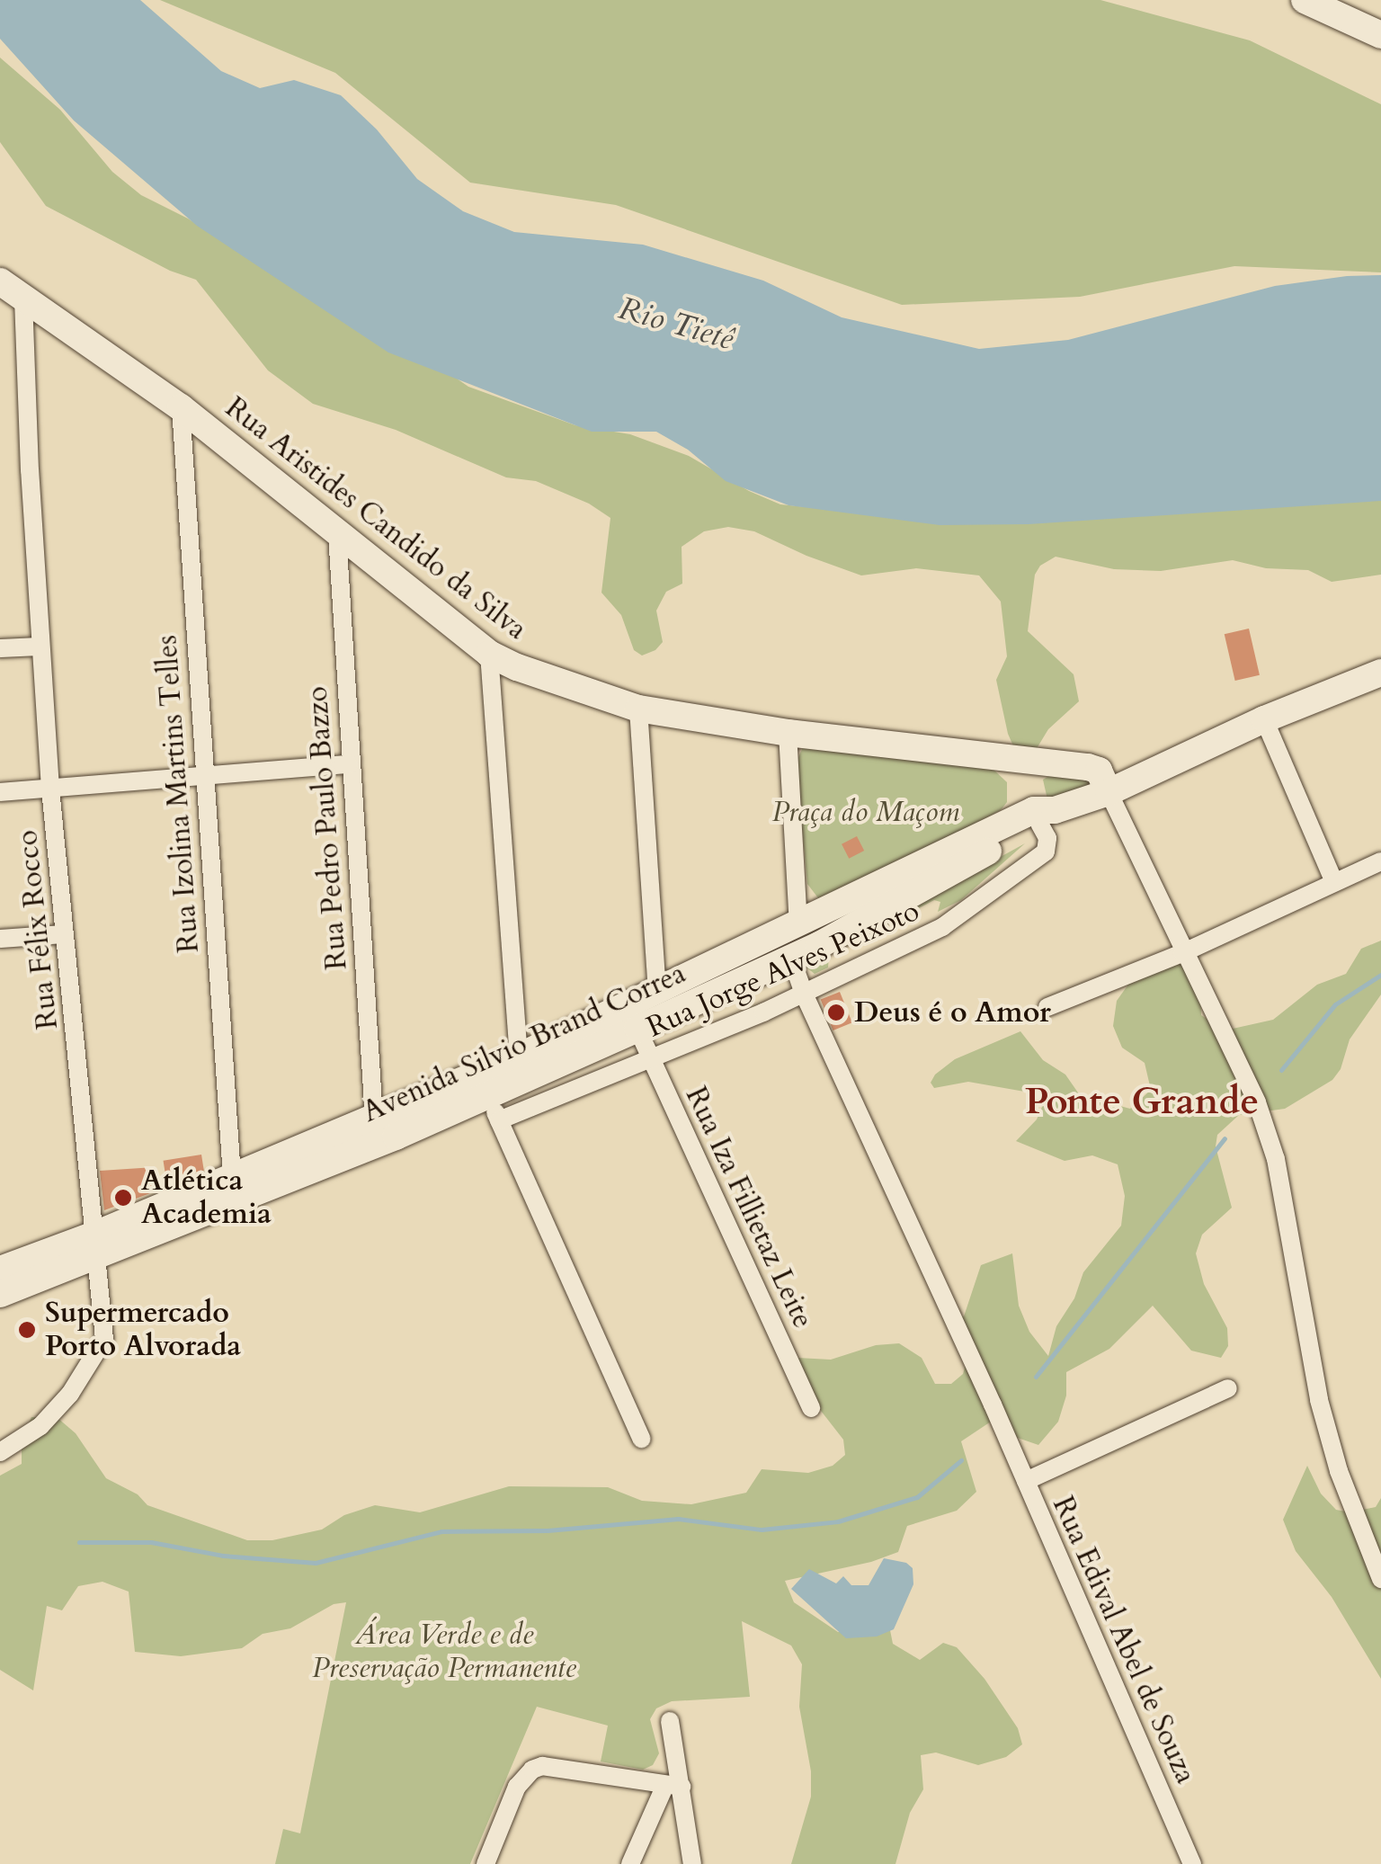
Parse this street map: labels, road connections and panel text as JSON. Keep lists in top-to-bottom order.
{
  "streets": {
    "main road": ["Rua Aristides Candido da Silva", "Avenida Silvio Brand Correa"],
    "street": [
      "Rua Izolina Martins Telles",
      "Rua Pedro Paulo Bazzo",
      "Rua Félix Rocco",
      "Rua Jorge Alves Peixoto",
      "Rua Iza Fillietaz Leite",
      "Rua Edival Abel de Souza"
    ]
  },
  "crossings": [
    ["Rua Aristides Candido da Silva", "Rua Izolina Martins Telles"],
    ["Rua Aristides Candido da Silva", "Rua Pedro Paulo Bazzo"],
    ["Rua Aristides Candido da Silva", "Rua Félix Rocco"],
    ["Rua Izolina Martins Telles", "Avenida Silvio Brand Correa"],
    ["Rua Pedro Paulo Bazzo", "Avenida Silvio Brand Correa"],
    ["Rua Félix Rocco", "Avenida Silvio Brand Correa"],
    ["Rua Jorge Alves Peixoto", "Avenida Silvio Brand Correa"],
    ["Rua Jorge Alves Peixoto", "Rua Iza Fillietaz Leite"],
    ["Rua Jorge Alves Peixoto", "Rua Edival Abel de Souza"],
    ["Avenida Silvio Brand Correa", "Rua Iza Fillietaz Leite"],
    ["Avenida Silvio Brand Correa", "Rua Edival Abel de Souza"]
  ],
  "districts": ["Ponte Grande"],
  "water": ["Rio Tietê"],
  "parks": ["Praça do Maçom", "Área Verde e de Preservação Permanente"],
  "places": ["Deus é o Amor", "Atlética Academia", "Supermercado Porto Alvorada"]
}
